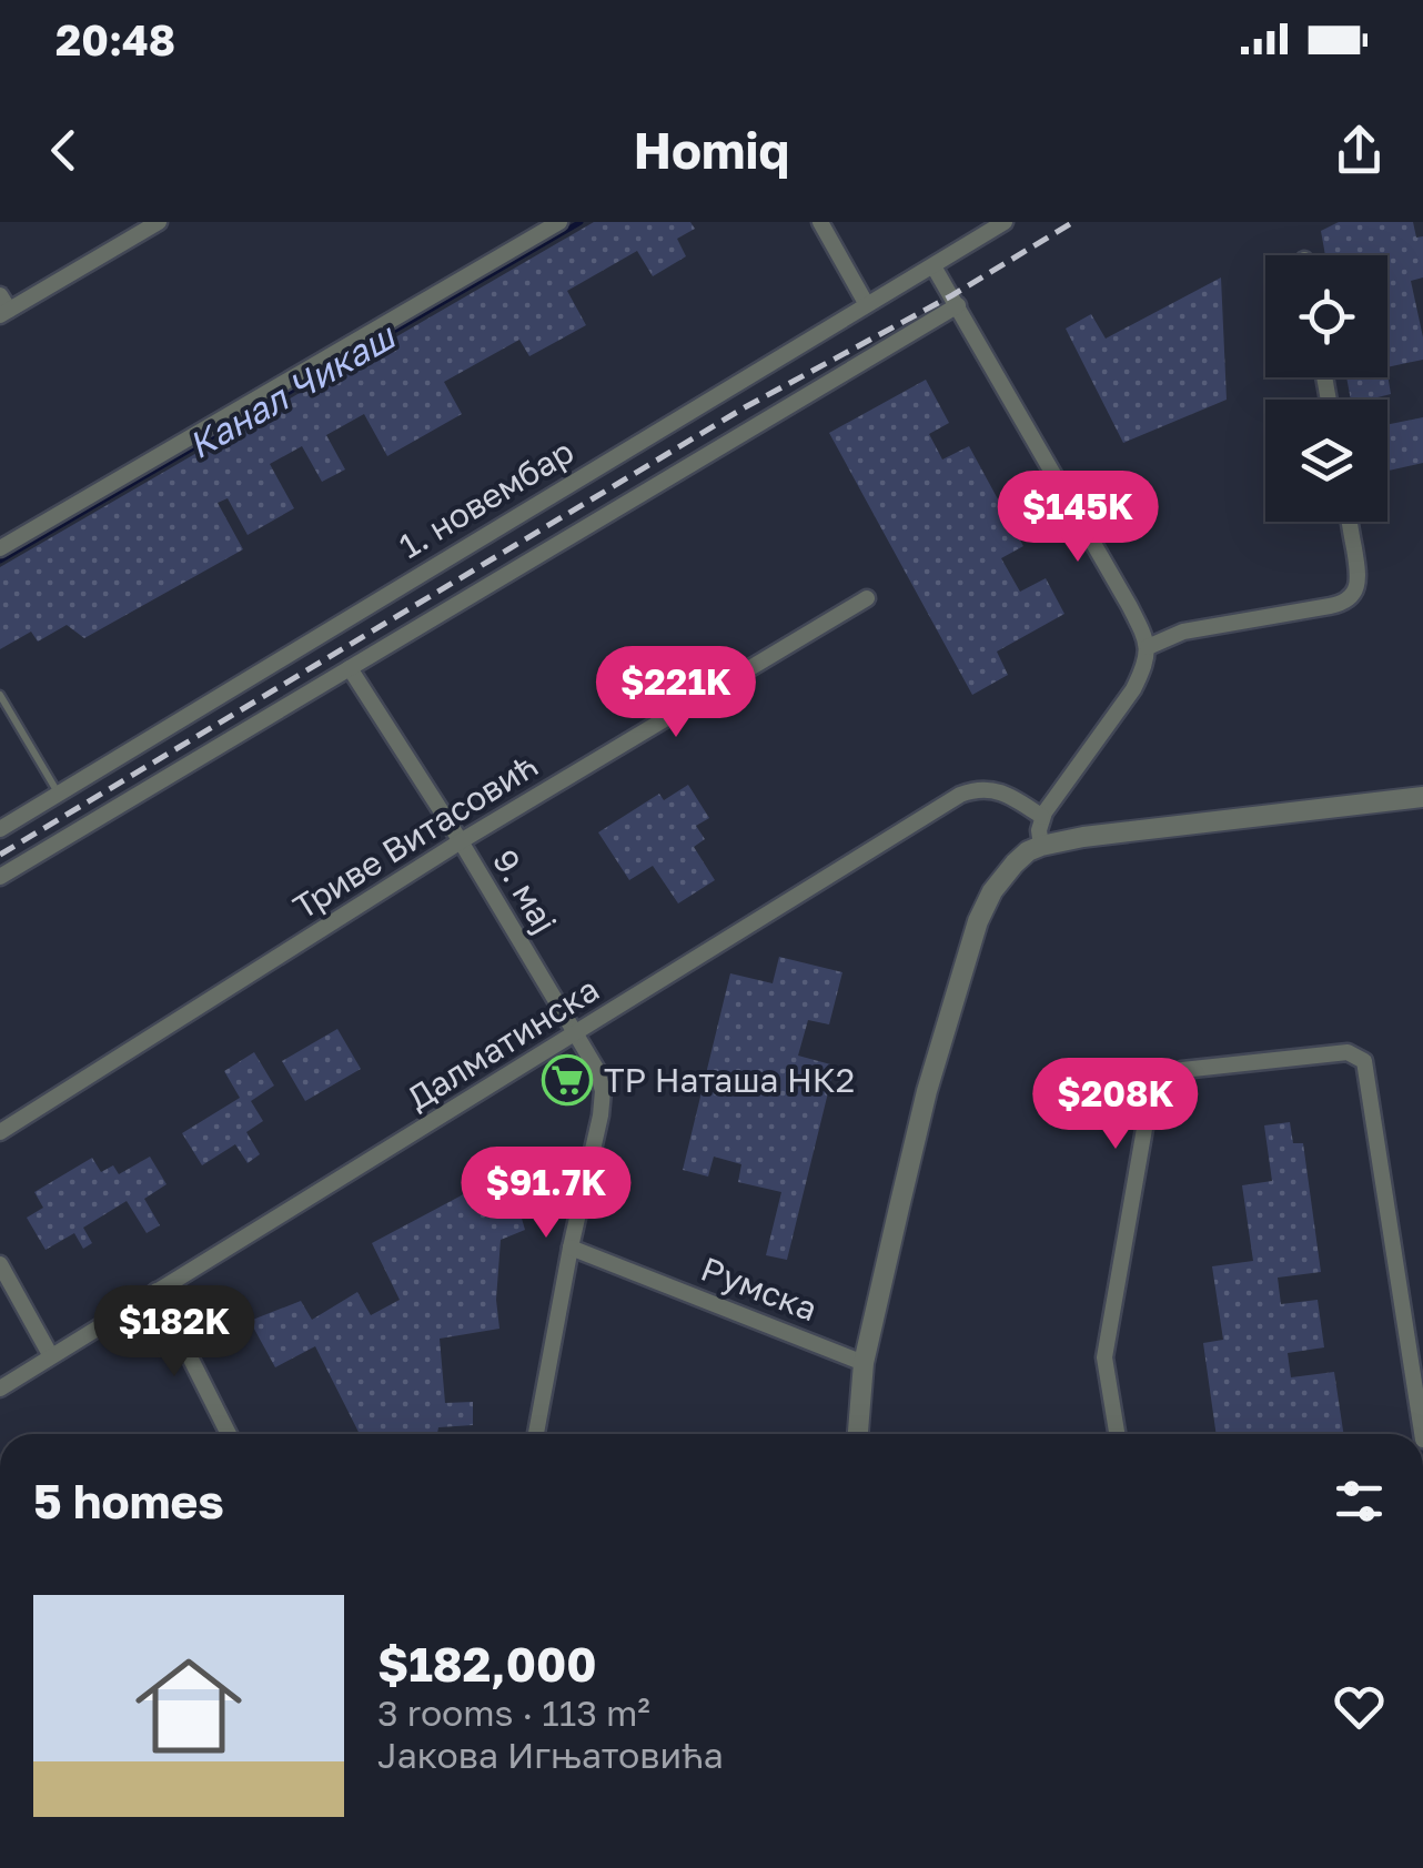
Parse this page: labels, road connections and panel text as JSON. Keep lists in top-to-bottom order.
{
  "streets": {
    "street": [
      "1. новембар",
      "Триве Витасовић",
      "9. мај",
      "Далматинска",
      "Румска"
    ]
  },
  "crossings": [
    ["Триве Витасовић", "9. мај"],
    ["9. мај", "Далматинска"],
    ["9. мај", "Румска"]
  ],
  "water": ["Канал Чикаш"],
  "places": {
    "supermarket": ["ТР Наташа НК2"]
  },
  "page": {
    "status": "20:48",
    "header": "Homiq",
    "price": [
      "$145K",
      "$221K",
      "$208K",
      "$91.7K",
      "$182K"
    ],
    "heading": "5 homes",
    "list": [
      {
        "name": "$182,000",
        "note": "3 rooms · 113 m² · Јакова Игњатовића"
      }
    ]
  }
}
